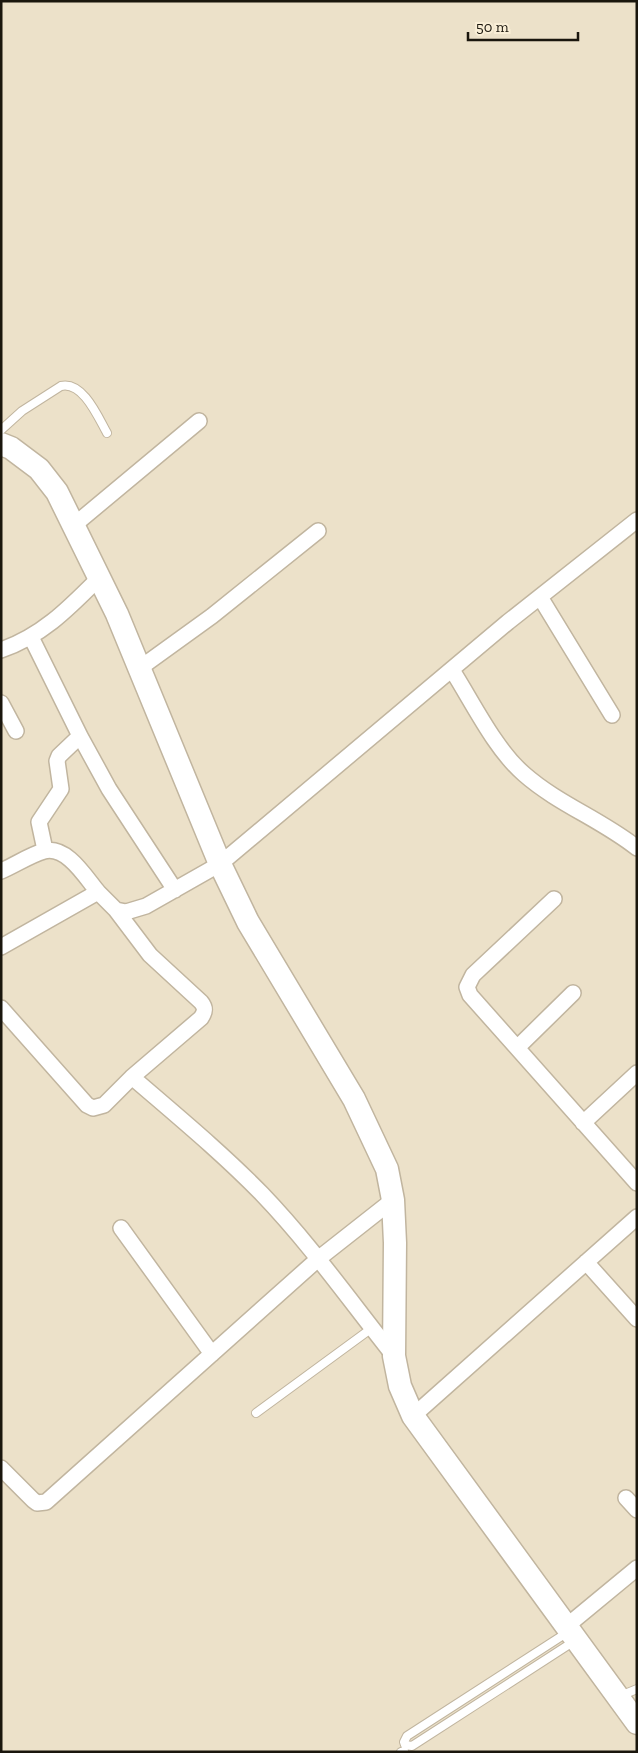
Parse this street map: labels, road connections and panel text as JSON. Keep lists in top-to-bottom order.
{
  "scale_bar": "50 m"
}
